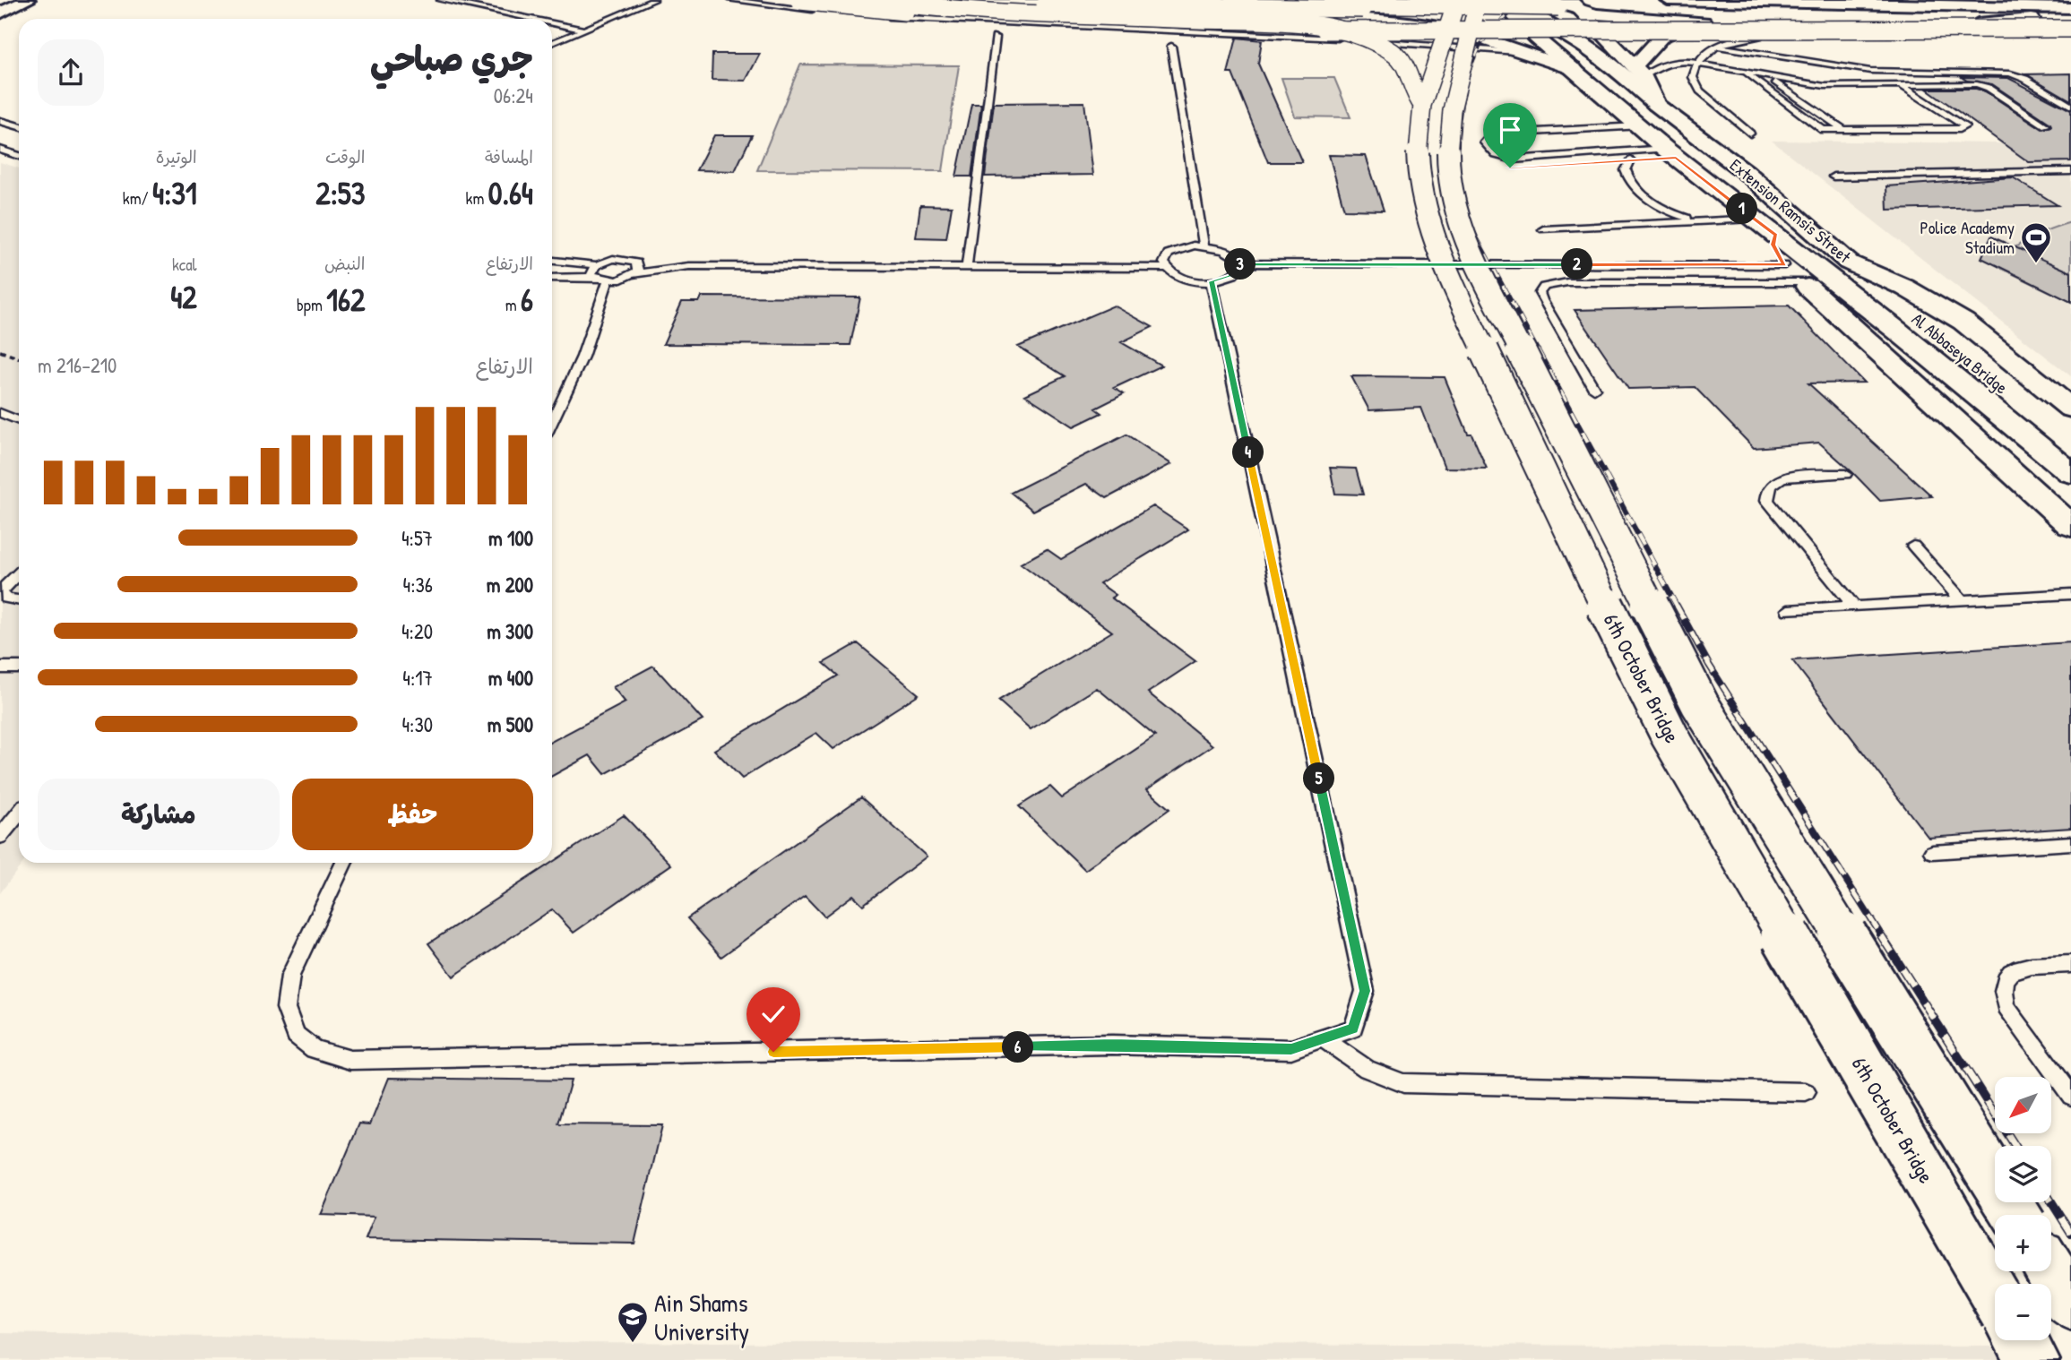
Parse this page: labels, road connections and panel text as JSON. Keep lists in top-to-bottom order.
{
  "streets": {
    "main road": ["Extension Ramsis Street", "Al Abbaseya Bridge", "6th October Bridge"]
  },
  "crossings": [
    ["Extension Ramsis Street", "Al Abbaseya Bridge"],
    ["Extension Ramsis Street", "6th October Bridge"]
  ],
  "places": {
    "sports": ["Police Academy Stadium"],
    "school or university": ["Ain Shams University"]
  },
  "north": "bottom left",
  "page": {
    "heading": ["جري صباحي", "06:24"],
    "stats": [
      ["المسافة", "0.64 km"],
      ["الوقت", "2:53"],
      ["الوتيرة", "4:31 /km"],
      ["الارتفاع", "6 m"],
      ["النبض", "162 bpm"],
      ["kcal", "42"]
    ],
    "pins": [
      "1",
      "2",
      "3",
      "4",
      "5",
      "6"
    ],
    "chart": ["الارتفاع", "210–216 m"],
    "list": [
      {
        "name": "100 m",
        "note": "4:57"
      },
      {
        "name": "200 m",
        "note": "4:36"
      },
      {
        "name": "300 m",
        "note": "4:20"
      },
      {
        "name": "400 m",
        "note": "4:17"
      },
      {
        "name": "500 m",
        "note": "4:30"
      }
    ],
    "buttons": ["حفظ", "مشاركة"],
    "map_buttons": ["+", "−"]
  }
}
